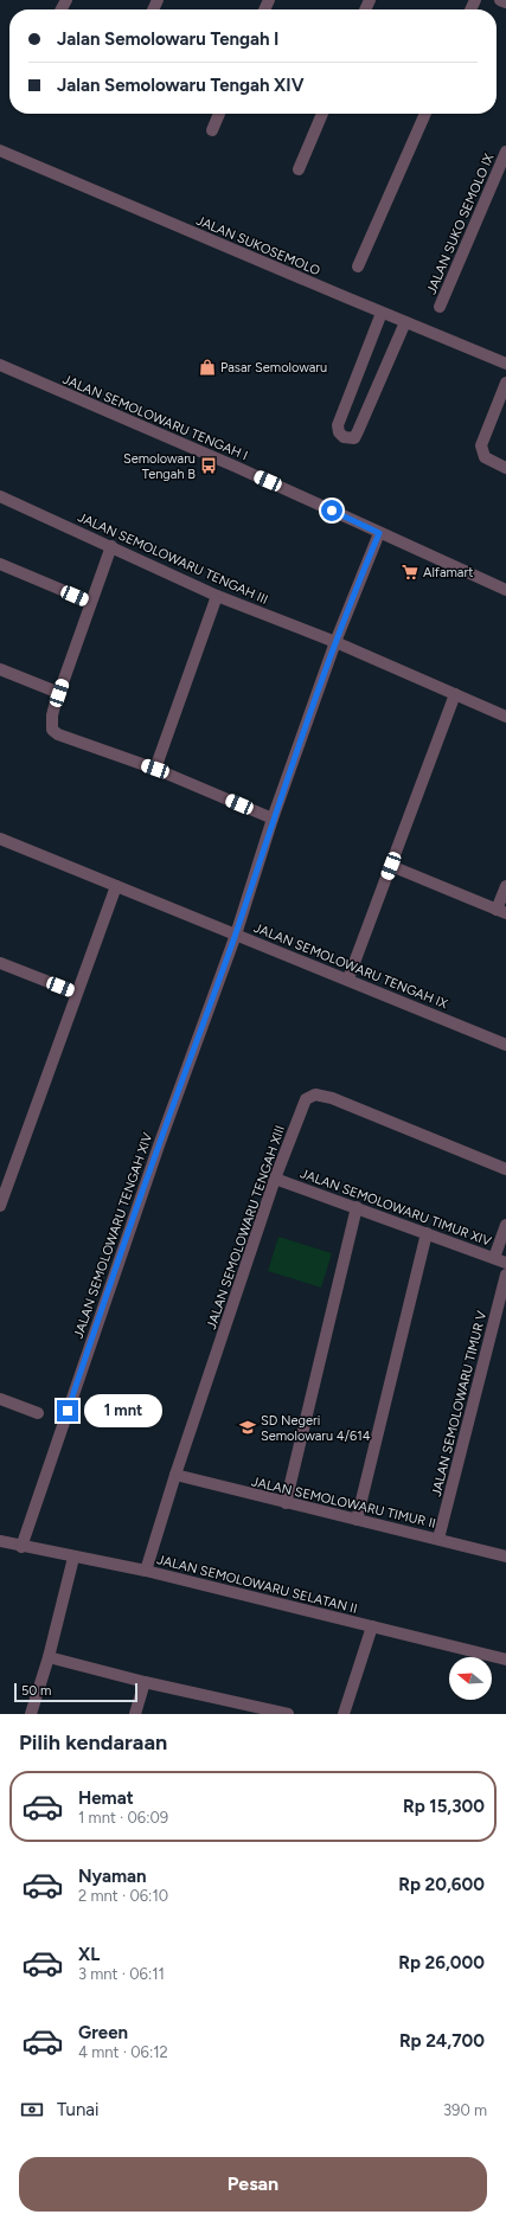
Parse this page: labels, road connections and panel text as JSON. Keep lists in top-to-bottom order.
{
  "streets": {
    "street": [
      "JALAN SUKO SEMOLO IX",
      "JALAN SUKOSEMOLO",
      "JALAN SEMOLOWARU TENGAH I",
      "JALAN SEMOLOWARU TENGAH III",
      "JALAN SEMOLOWARU TENGAH IX",
      "JALAN SEMOLOWARU TIMUR XIV",
      "JALAN SEMOLOWARU TENGAH XIII",
      "JALAN SEMOLOWARU TENGAH XIV",
      "JALAN SEMOLOWARU TIMUR V",
      "JALAN SEMOLOWARU TIMUR II",
      "JALAN SEMOLOWARU SELATAN II"
    ]
  },
  "crossings": [
    ["JALAN SEMOLOWARU TENGAH I", "JALAN SEMOLOWARU TENGAH XIV"],
    ["JALAN SEMOLOWARU TENGAH III", "JALAN SEMOLOWARU TENGAH XIV"],
    ["JALAN SEMOLOWARU TENGAH IX", "JALAN SEMOLOWARU TENGAH XIV"],
    ["JALAN SEMOLOWARU TIMUR XIV", "JALAN SEMOLOWARU TENGAH XIII"],
    ["JALAN SEMOLOWARU TENGAH XIII", "JALAN SEMOLOWARU TIMUR II"],
    ["JALAN SEMOLOWARU TENGAH XIII", "JALAN SEMOLOWARU SELATAN II"],
    ["JALAN SEMOLOWARU TENGAH XIV", "JALAN SEMOLOWARU SELATAN II"],
    ["JALAN SEMOLOWARU TIMUR V", "JALAN SEMOLOWARU TIMUR II"]
  ],
  "places": {
    "shop": ["Pasar Semolowaru"],
    "bus stop": ["Semolowaru Tengah B"],
    "supermarket": ["Alfamart"],
    "school or university": ["SD Negeri Semolowaru 4/614"]
  },
  "scale_bar": "50 m",
  "north": "left",
  "page": {
    "banner": ["Jalan Semolowaru Tengah I", "Jalan Semolowaru Tengah XIV"],
    "bubble": "1 mnt",
    "scale": "50 m",
    "heading": "Pilih kendaraan",
    "list": [
      {
        "name": "Hemat",
        "note": "1 mnt · 06:09",
        "value": "Rp 15,300"
      },
      {
        "name": "Nyaman",
        "note": "2 mnt · 06:10",
        "value": "Rp 20,600"
      },
      {
        "name": "XL",
        "note": "3 mnt · 06:11",
        "value": "Rp 26,000"
      },
      {
        "name": "Green",
        "note": "4 mnt · 06:12",
        "value": "Rp 24,700"
      }
    ],
    "pay": ["Tunai", "390 m"],
    "buttons": "Pesan"
  }
}
